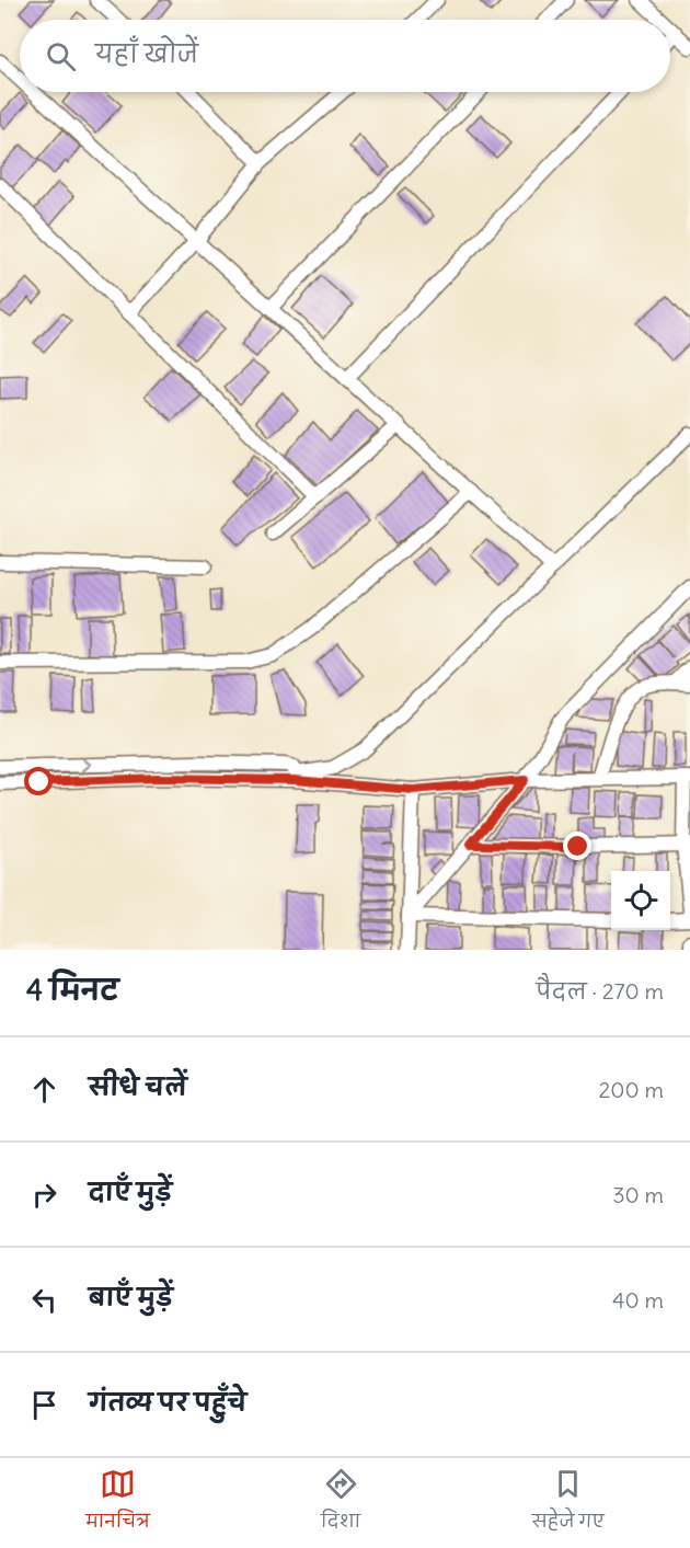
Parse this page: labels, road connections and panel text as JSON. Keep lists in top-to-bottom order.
{
  "page": {
    "search": "यहाँ खोजें",
    "heading": ["4 मिनट", "पैदल · 270 m"],
    "list": [
      ["सीधे चलें", "200 m"],
      ["दाएँ मुड़ें", "30 m"],
      ["बाएँ मुड़ें", "40 m"],
      "गंतव्य पर पहुँचे"
    ],
    "nav": ["मानचित्र", "दिशा", "सहेजे गए"]
  }
}
